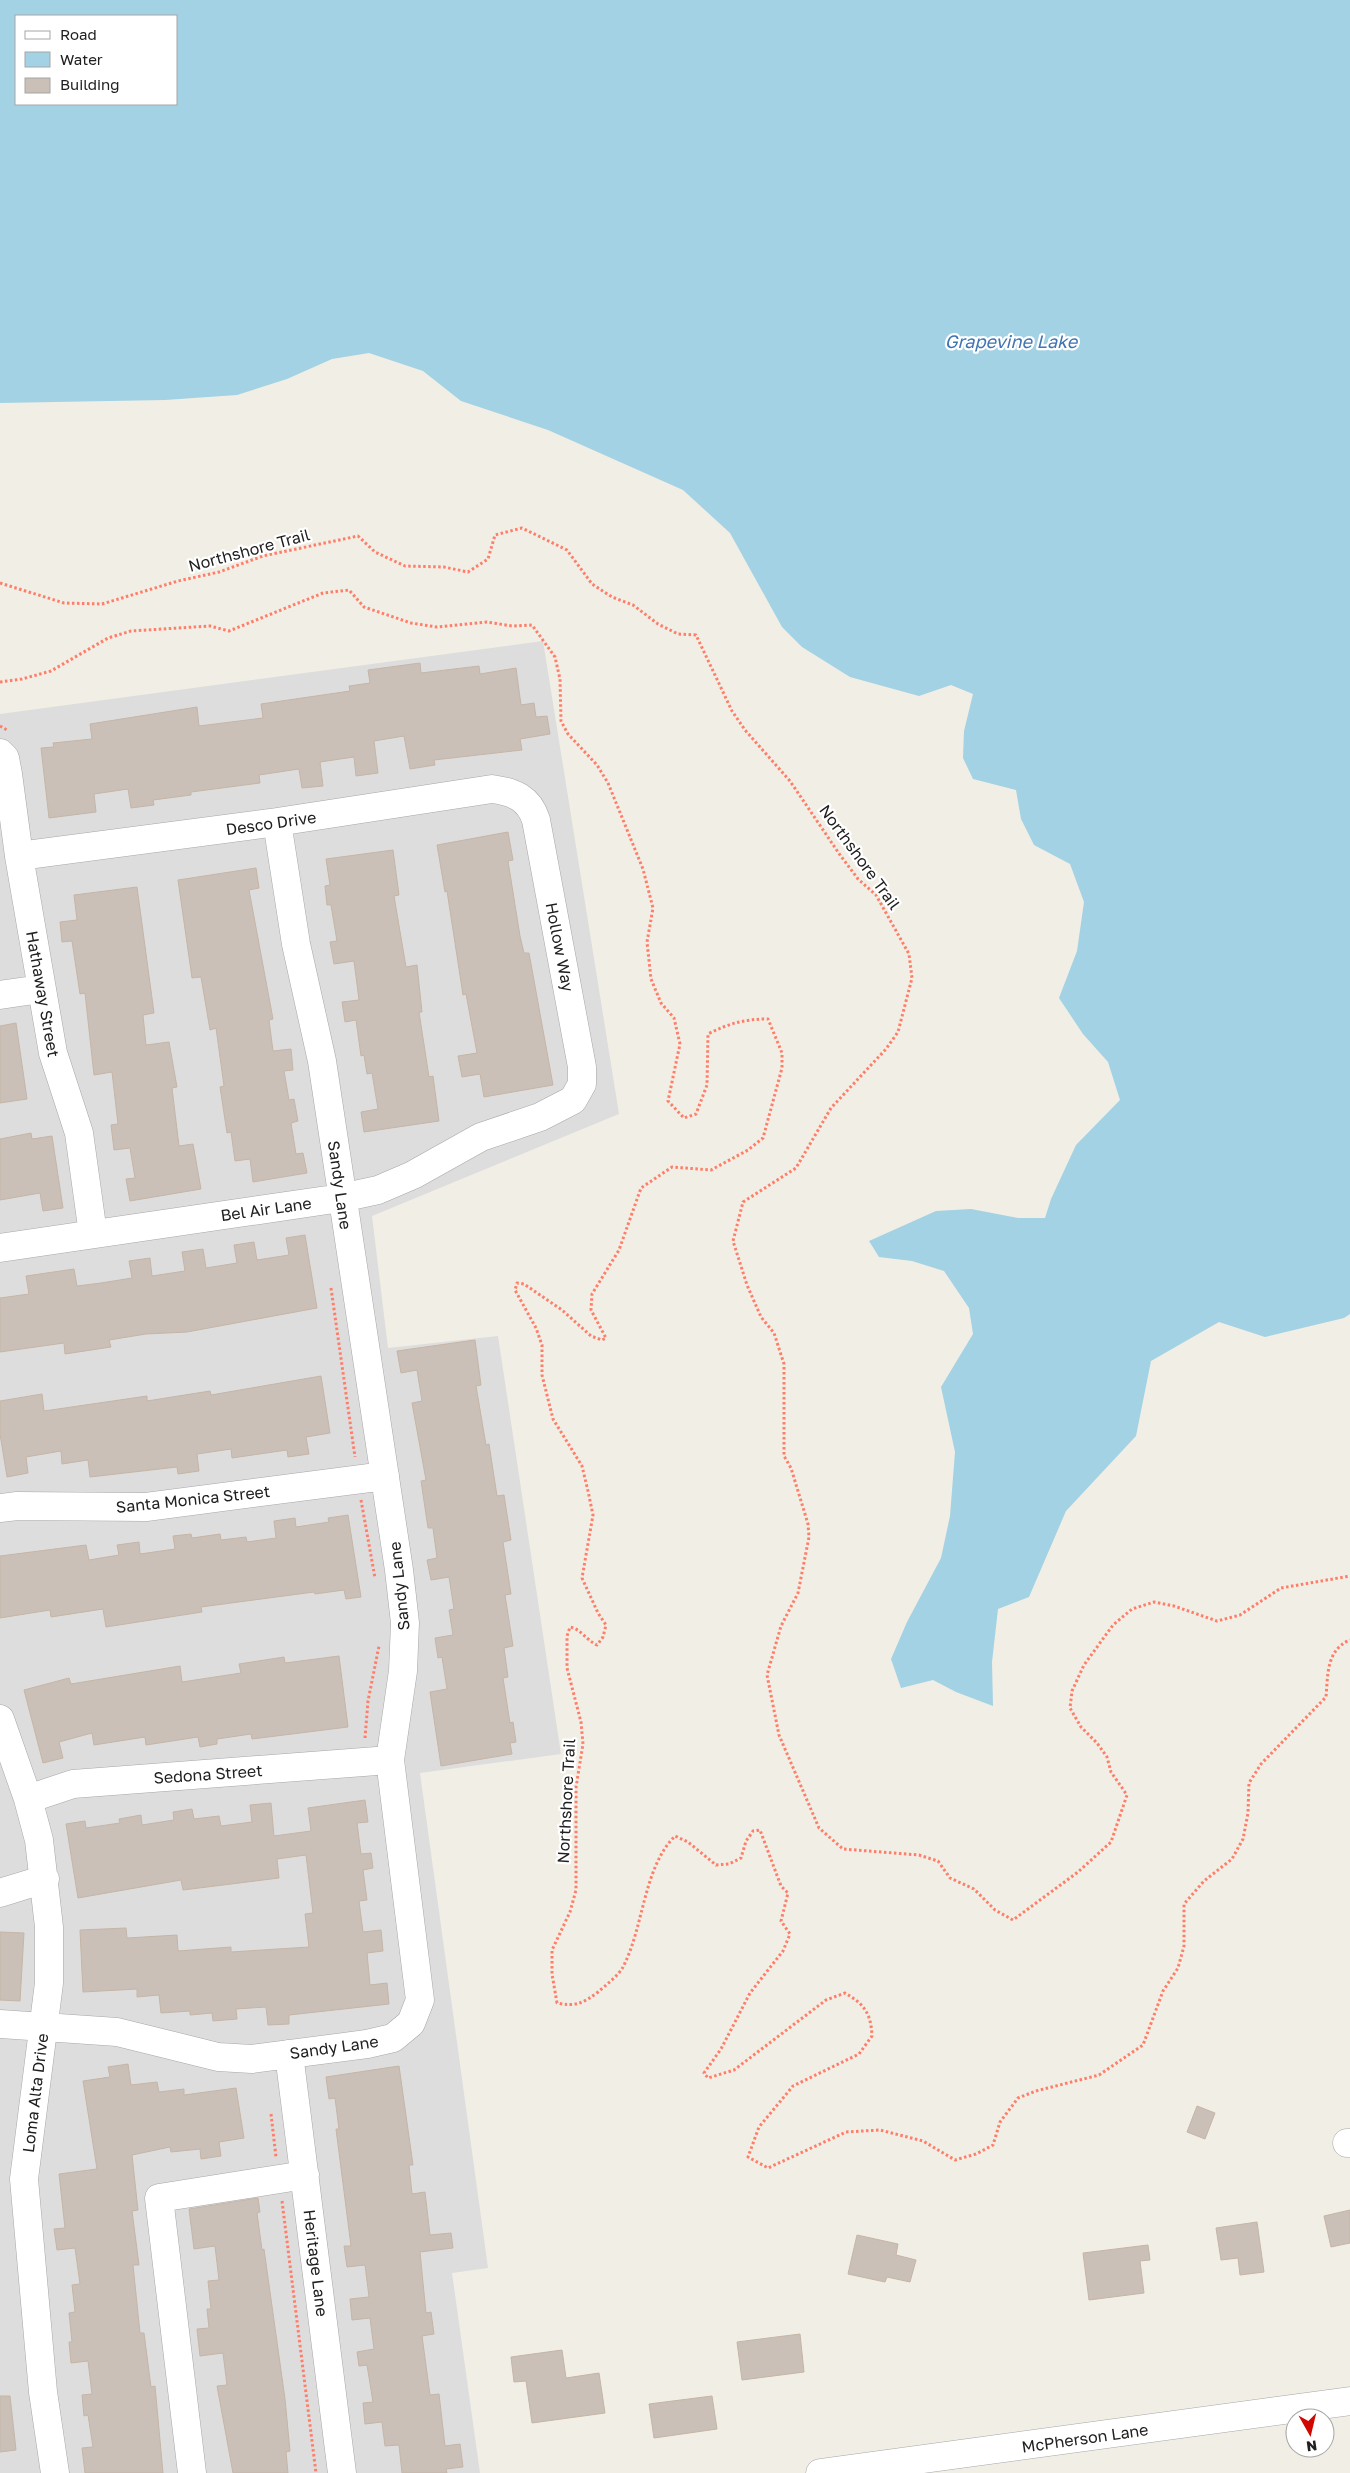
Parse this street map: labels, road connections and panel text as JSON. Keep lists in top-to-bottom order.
{
  "streets": {
    "street": [
      "Desco Drive",
      "Hollow Way",
      "Hathaway Street",
      "Sandy Lane",
      "Bel Air Lane",
      "Santa Monica Street",
      "Sedona Street",
      "Loma Alta Drive",
      "Heritage Lane",
      "McPherson Lane"
    ],
    "path": ["Northshore Trail"]
  },
  "crossings": [
    ["Desco Drive", "Hollow Way"],
    ["Desco Drive", "Hathaway Street"],
    ["Desco Drive", "Sandy Lane"],
    ["Hollow Way", "Bel Air Lane"],
    ["Hathaway Street", "Bel Air Lane"],
    ["Sandy Lane", "Bel Air Lane"],
    ["Sandy Lane", "Santa Monica Street"],
    ["Sandy Lane", "Sedona Street"],
    ["Sandy Lane", "Loma Alta Drive"],
    ["Sandy Lane", "Heritage Lane"],
    ["Sedona Street", "Loma Alta Drive"]
  ],
  "water": ["Grapevine Lake"],
  "legend": ["Road", "Water", "Building"],
  "north": "bottom"
}
